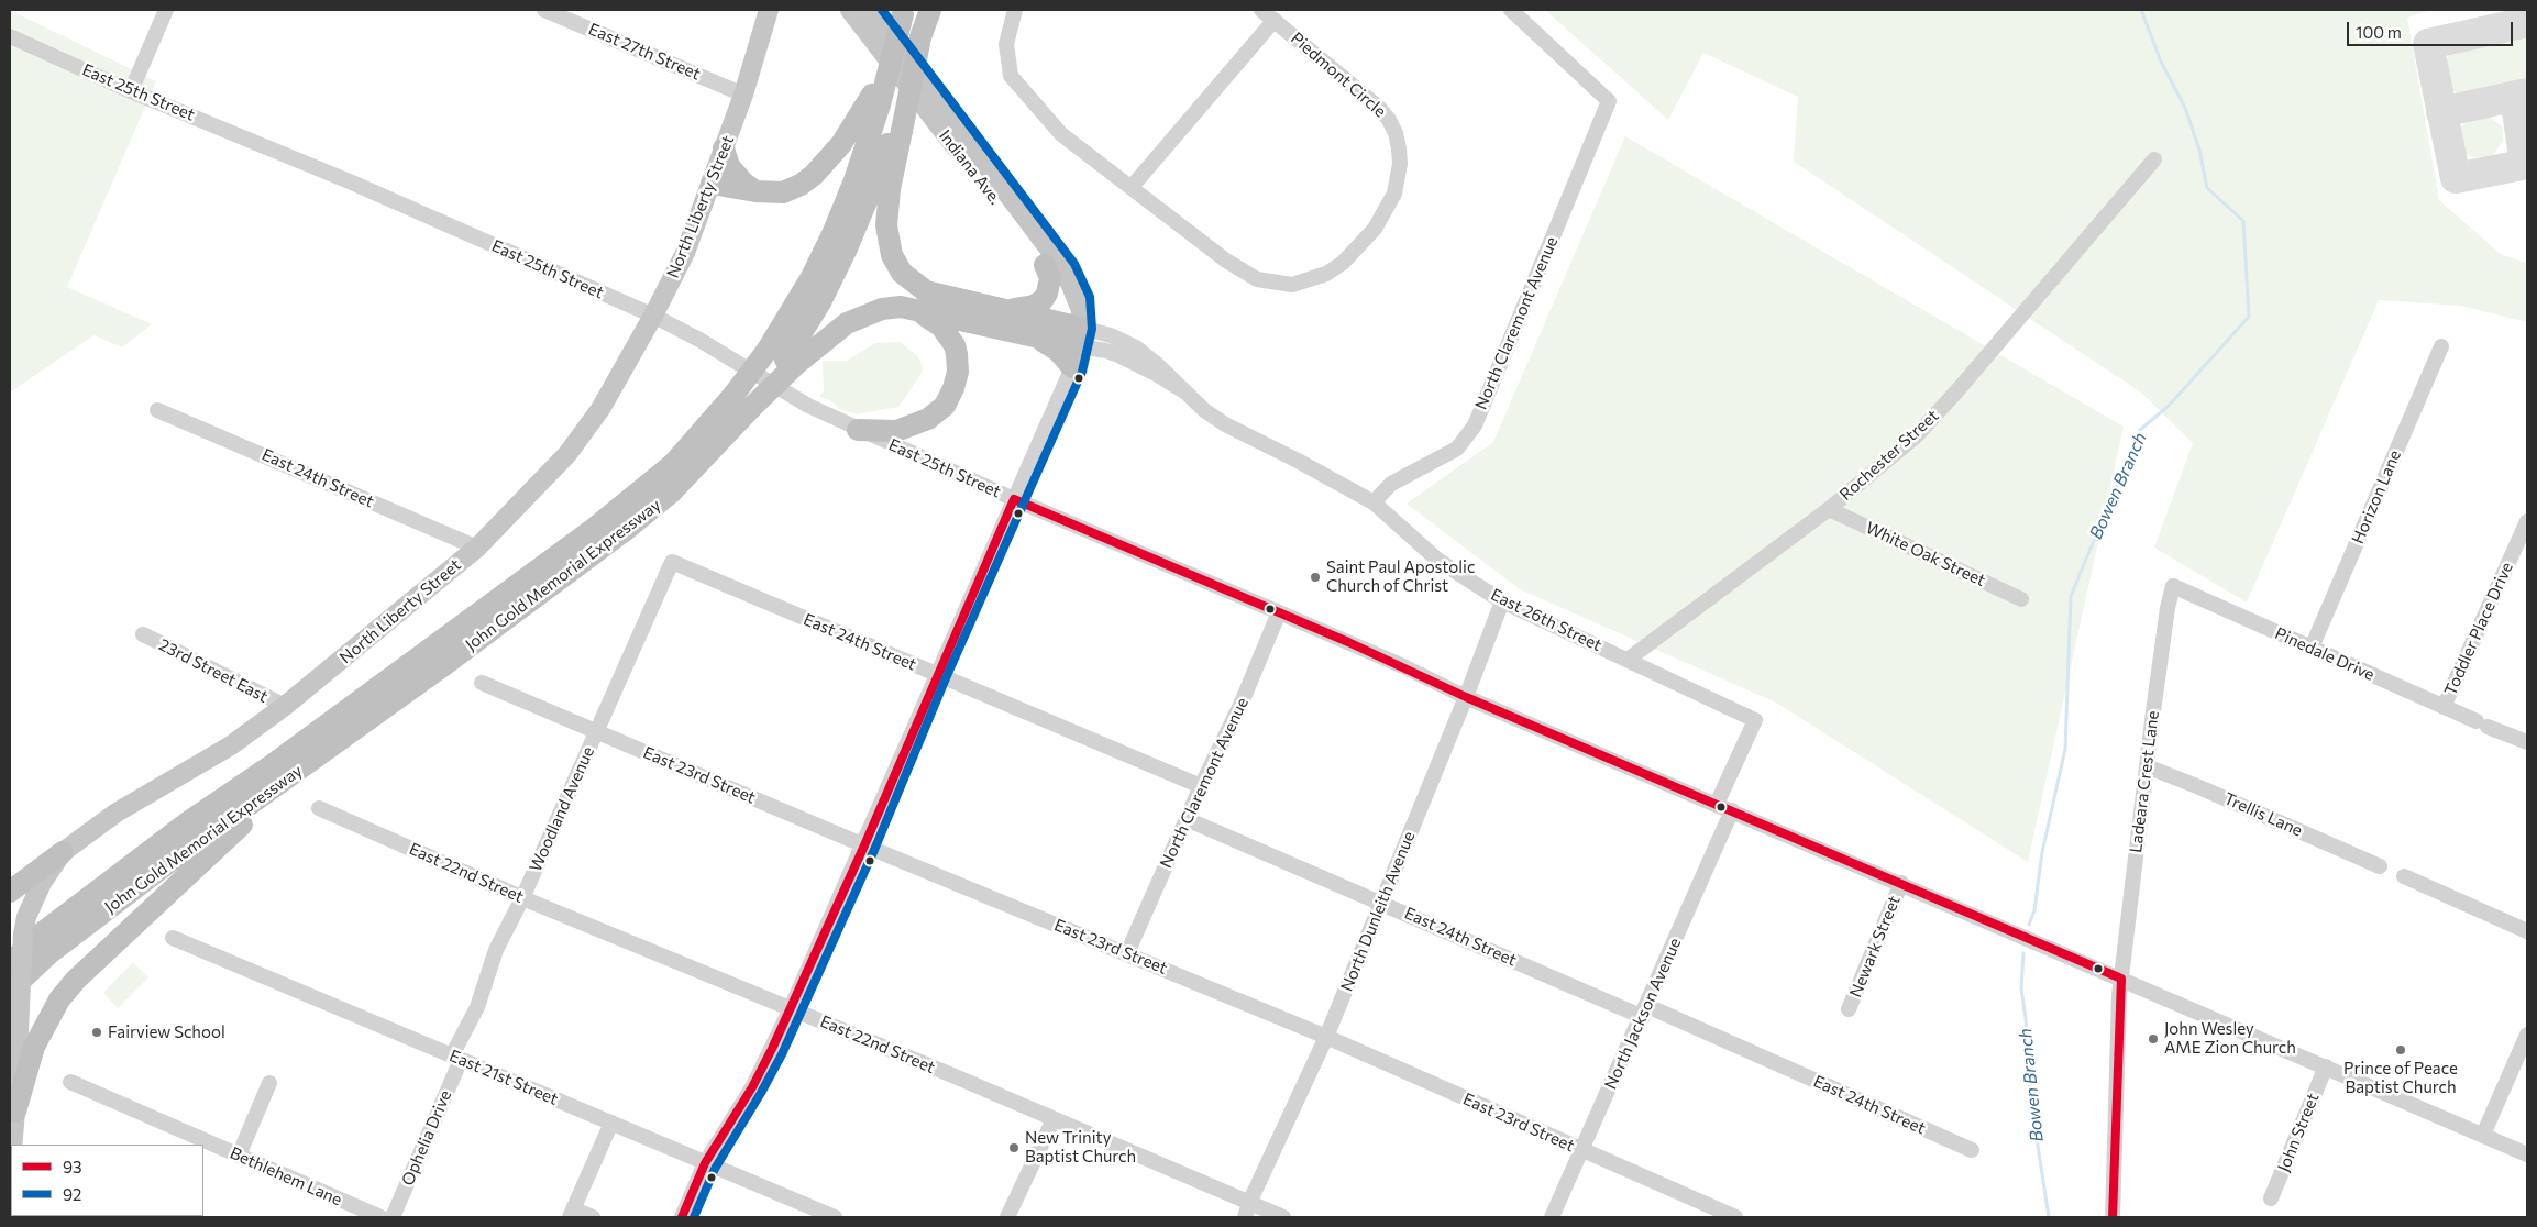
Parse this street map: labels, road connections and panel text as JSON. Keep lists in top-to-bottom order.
{
  "streets": {
    "highway": ["John Gold Memorial Expressway"],
    "main road": ["Indiana Ave.", "North Liberty Street"],
    "street": [
      "East 27th Street",
      "Piedmont Circle",
      "East 25th Street",
      "North Claremont Avenue",
      "Rochester Street",
      "East 24th Street",
      "Horizon Lane",
      "White Oak Street",
      "East 26th Street",
      "Toddler Place Drive",
      "Pinedale Drive",
      "23rd Street East",
      "East 23rd Street",
      "Ladeara Crest Lane",
      "Woodland Avenue",
      "Trellis Lane",
      "East 22nd Street",
      "North Dunleith Avenue",
      "Newark Street",
      "North Jackson Avenue",
      "East 21st Street",
      "John Street",
      "Ophelia Drive",
      "Bethlehem Lane"
    ]
  },
  "crossings": [
    ["East 27th Street", "North Liberty Street"],
    ["East 25th Street", "North Liberty Street"],
    ["East 25th Street", "North Claremont Avenue"],
    ["East 25th Street", "East 26th Street"],
    ["East 25th Street", "Ladeara Crest Lane"],
    ["East 25th Street", "North Dunleith Avenue"],
    ["East 25th Street", "Newark Street"],
    ["East 25th Street", "North Jackson Avenue"],
    ["East 25th Street", "John Street"],
    ["Indiana Ave.", "East 26th Street"],
    ["North Liberty Street", "East 24th Street"],
    ["North Liberty Street", "23rd Street East"],
    ["North Claremont Avenue", "East 24th Street"],
    ["North Claremont Avenue", "East 26th Street"],
    ["North Claremont Avenue", "East 23rd Street"],
    ["Rochester Street", "White Oak Street"],
    ["Rochester Street", "East 26th Street"],
    ["East 24th Street", "Woodland Avenue"],
    ["East 24th Street", "North Dunleith Avenue"],
    ["East 24th Street", "North Jackson Avenue"],
    ["Horizon Lane", "Pinedale Drive"],
    ["East 26th Street", "North Dunleith Avenue"],
    ["Toddler Place Drive", "Pinedale Drive"],
    ["Pinedale Drive", "Ladeara Crest Lane"],
    ["East 23rd Street", "Woodland Avenue"],
    ["East 23rd Street", "North Dunleith Avenue"],
    ["East 23rd Street", "North Jackson Avenue"],
    ["Ladeara Crest Lane", "Trellis Lane"],
    ["Woodland Avenue", "East 22nd Street"],
    ["Woodland Avenue", "East 21st Street"],
    ["Woodland Avenue", "Ophelia Drive"],
    ["East 22nd Street", "North Dunleith Avenue"],
    ["East 21st Street", "Ophelia Drive"]
  ],
  "water": ["Bowen Branch"],
  "places": [
    "Saint Paul Apostolic Church of Christ",
    "Fairview School",
    "John Wesley AME Zion Church",
    "Prince of Peace Baptist Church",
    "New Trinity Baptist Church"
  ],
  "lines": ["transit line 92", "transit line 93"],
  "legend": ["93", "92"],
  "scale_bar": "100 m"
}
